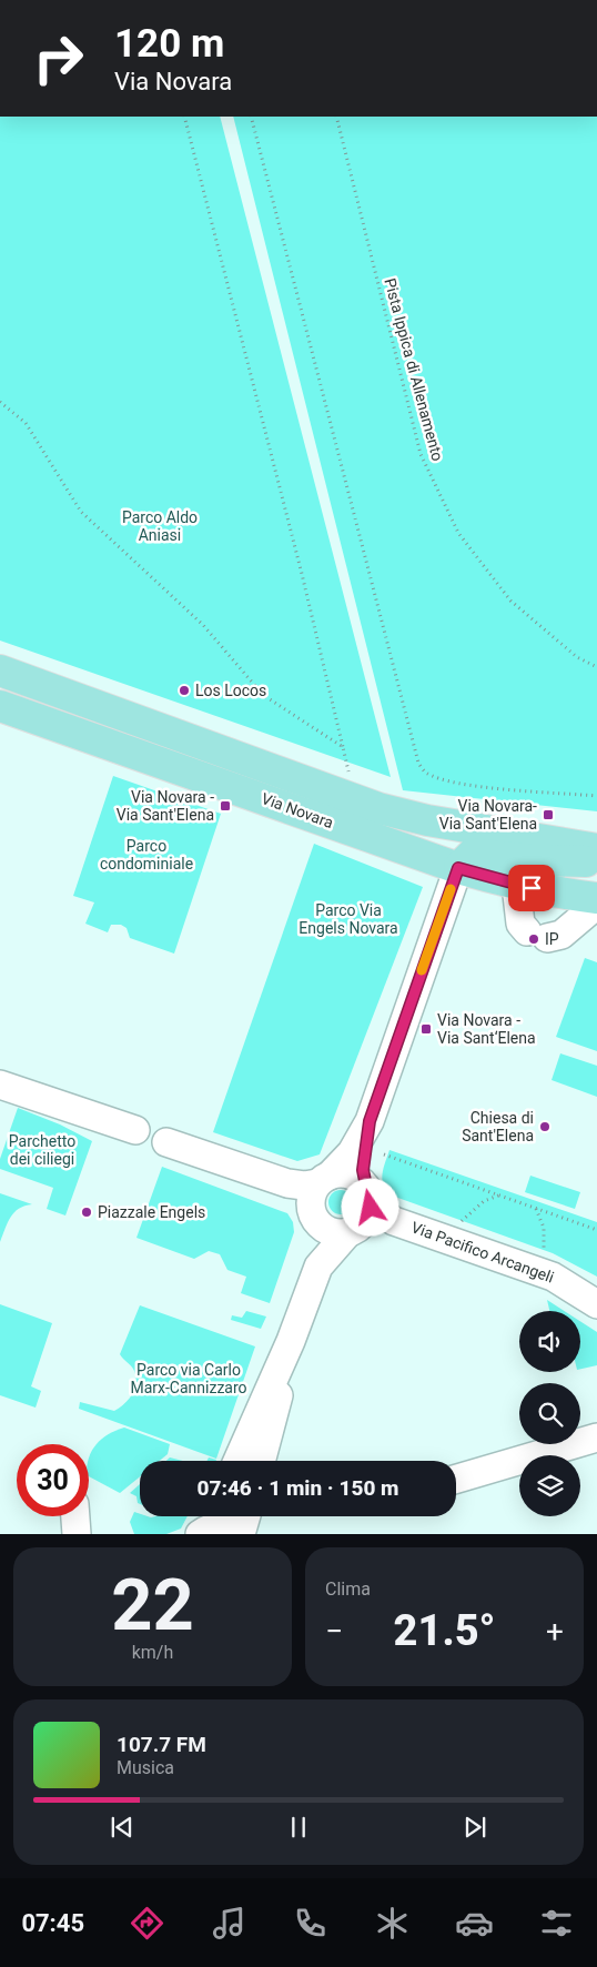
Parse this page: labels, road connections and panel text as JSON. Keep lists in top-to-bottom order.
{
  "streets": {
    "main road": ["Via Novara"],
    "street": ["Via Pacifico Arcangeli"],
    "path": ["Pista Ippica di Allenamento"]
  },
  "parks": [
    "Parco Aldo Aniasi",
    "Parco condominiale",
    "Parco Via Engels Novara",
    "Parchetto dei ciliegi",
    "Parco via Carlo Marx-Cannizzaro"
  ],
  "places": {
    "other": [
      "Los Locos",
      "IP",
      "Chiesa di Sant'Elena",
      "Piazzale Engels"
    ],
    "transit": ["Via Novara - Via Sant'Elena", "Via Novara- Via Sant'Elena", "Via Novara - Via Sant‘Elena"]
  },
  "page": {
    "turn": ["120 m", "Via Novara"],
    "limit": "30",
    "trip": "07:46 · 1 min · 150 m",
    "tile": [
      ["22", "km/h"],
      "Clima"
    ],
    "heat": ["−", "21.5°", "+"],
    "song": ["107.7 FM", "Musica"],
    "tabs": "07:45"
  }
}
